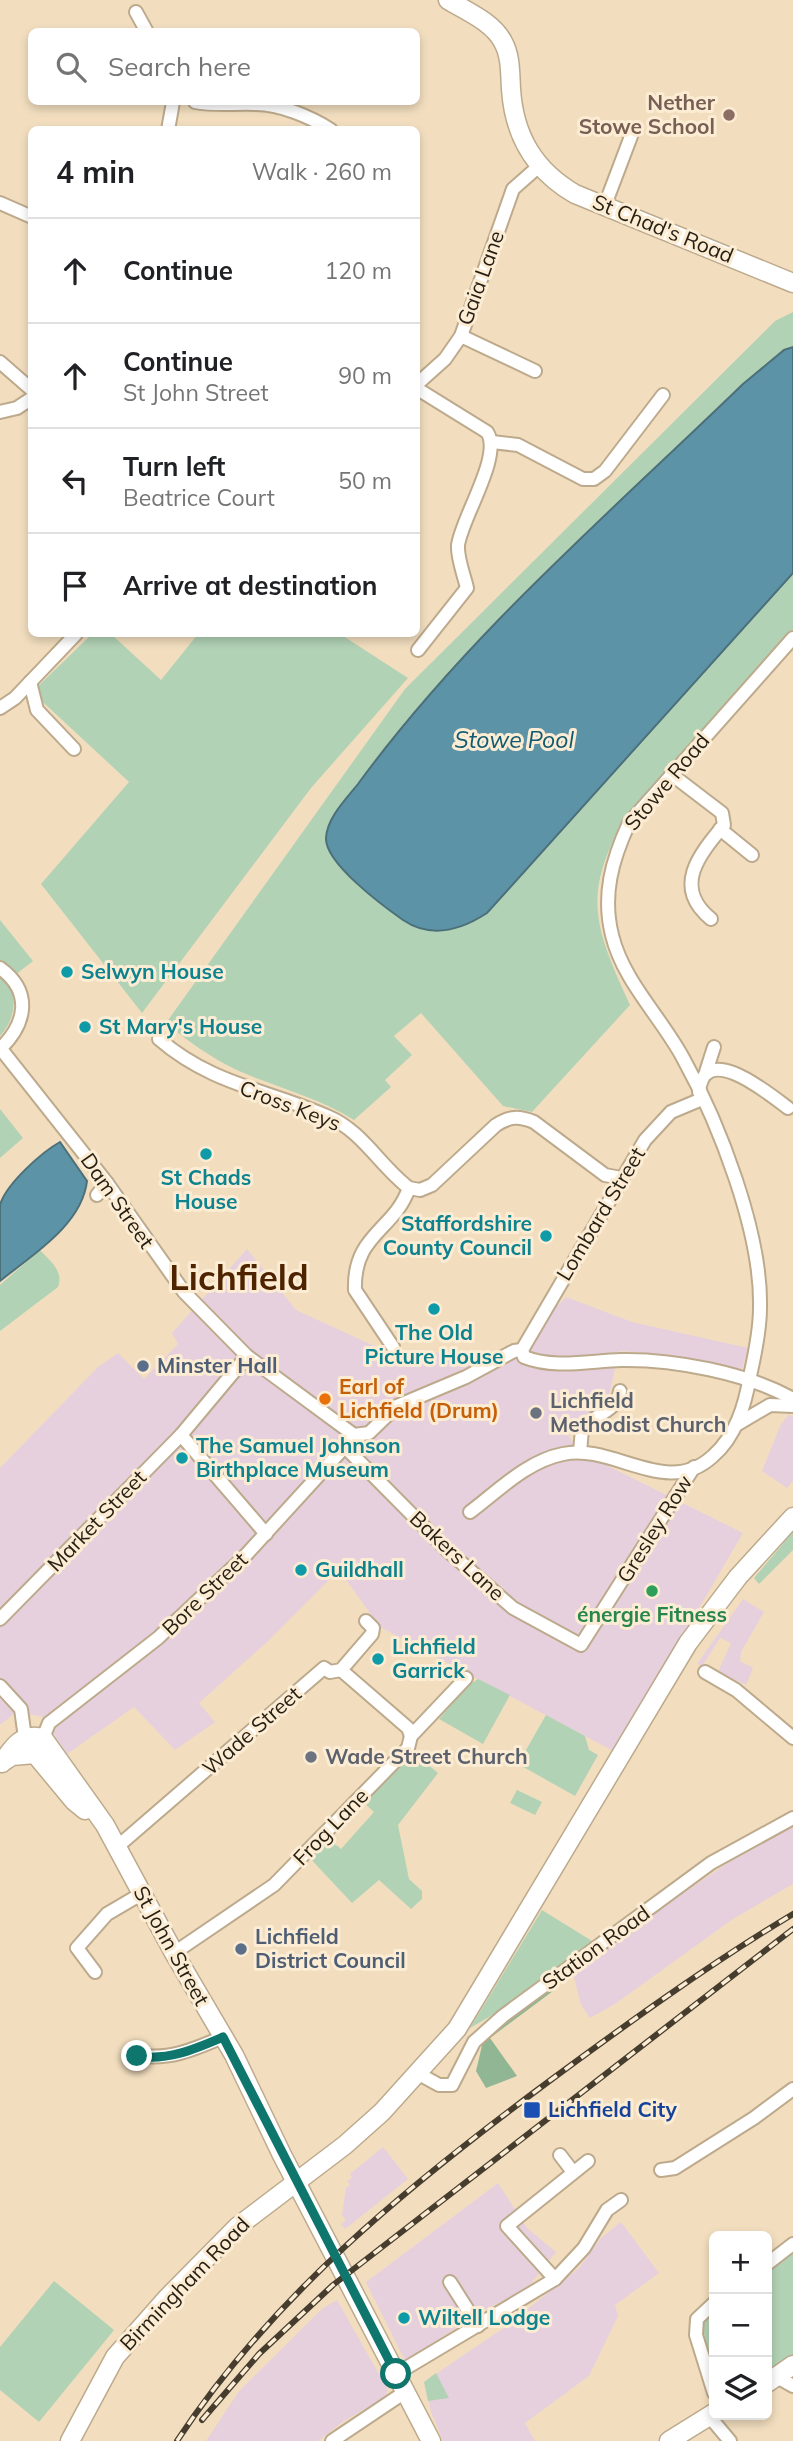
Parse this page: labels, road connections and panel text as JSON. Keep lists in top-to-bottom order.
{
  "streets": {
    "street": [
      "St Chad's Road",
      "Gaia Lane",
      "Stowe Road",
      "Cross Keys",
      "Dam Street",
      "Lombard Street",
      "Market Street",
      "Gresley Row",
      "Bakers Lane",
      "Bore Street",
      "Wade Street",
      "Frog Lane",
      "St John Street",
      "Station Road",
      "Birmingham Road"
    ]
  },
  "crossings": [
    ["St Chad's Road", "Gaia Lane"],
    ["Stowe Road", "Lombard Street"],
    ["Stowe Road", "Gresley Row"],
    ["Dam Street", "Market Street"],
    ["Dam Street", "Bore Street"],
    ["Gresley Row", "Bakers Lane"],
    ["Bakers Lane", "Bore Street"],
    ["Bore Street", "St John Street"],
    ["Wade Street", "St John Street"],
    ["Frog Lane", "St John Street"],
    ["St John Street", "Birmingham Road"],
    ["Station Road", "Birmingham Road"]
  ],
  "districts": ["Lichfield"],
  "water": ["Stowe Pool"],
  "places": {
    "other": [
      "Nether Stowe School",
      "Selwyn House",
      "St Mary's House",
      "St Chads House",
      "Staffordshire County Council",
      "The Old Picture House",
      "Minster Hall",
      "Earl of Lichfield (Drum)",
      "Lichfield Methodist Church",
      "The Samuel Johnson Birthplace Museum",
      "Guildhall",
      "énergie Fitness",
      "Lichfield Garrick",
      "Wade Street Church",
      "Lichfield District Council",
      "Wiltell Lodge"
    ],
    "transit": ["Lichfield City"]
  },
  "page": {
    "search": "Search here",
    "heading": ["4 min", "Walk · 260 m"],
    "list": [
      ["Continue", "120 m"],
      ["Continue", "St John Street", "90 m"],
      ["Turn left", "Beatrice Court", "50 m"],
      "Arrive at destination"
    ],
    "map_buttons": ["+", "−"]
  }
}
